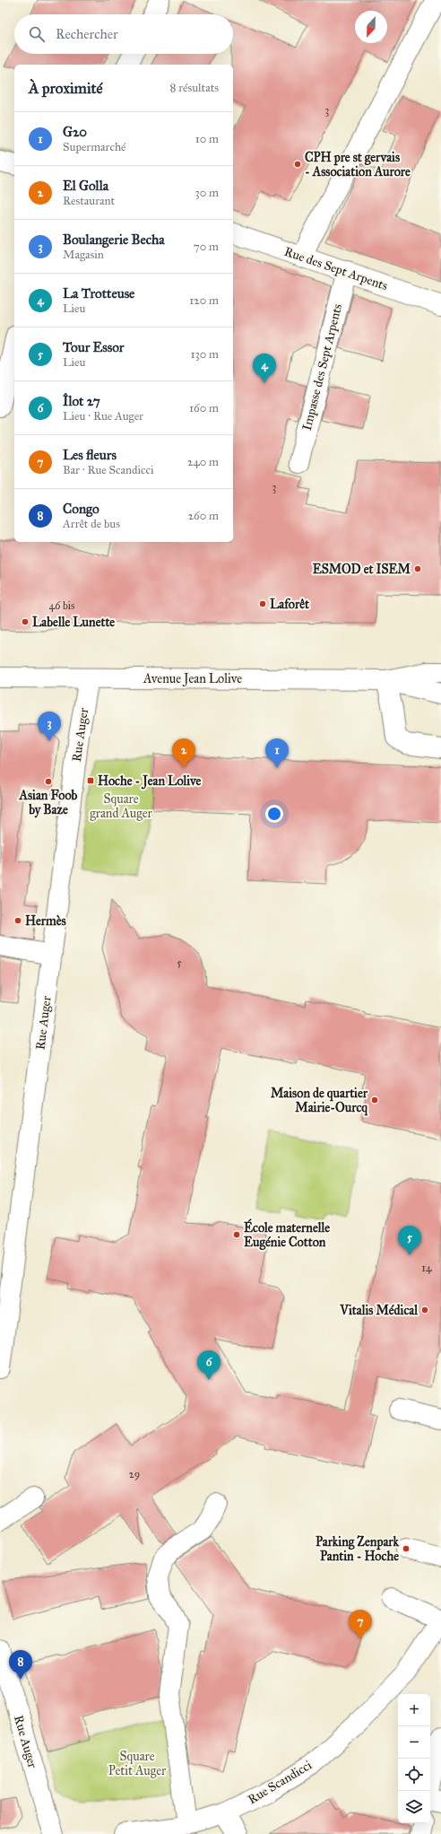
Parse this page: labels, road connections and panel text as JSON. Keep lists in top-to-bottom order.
{
  "streets": {
    "street": [
      "Rue des Sept Arpents",
      "Impasse des Sept Arpents",
      "Avenue Jean Lolive",
      "Rue Auger",
      "Rue Scandicci"
    ]
  },
  "crossings": [
    ["Rue des Sept Arpents", "Impasse des Sept Arpents"],
    ["Avenue Jean Lolive", "Rue Auger"]
  ],
  "parks": ["Square grand Auger", "Square Petit Auger"],
  "places": {
    "other": [
      "CPH pre st gervais - Association Aurore",
      "ESMOD et ISEM",
      "Laforêt",
      "Labelle Lunette",
      "Asian Foob by Baze",
      "Hermès",
      "Maison de quartier Mairie-Ourcq",
      "École maternelle Eugénie Cotton",
      "Vitalis Médical",
      "Parking Zenpark Pantin - Hoche"
    ],
    "transit": ["Hoche - Jean Lolive"]
  },
  "house_numbers": [
    "3",
    "3",
    "46 bis",
    "5",
    "14",
    "29"
  ],
  "north": "bottom",
  "page": {
    "search": "Rechercher",
    "heading": ["À proximité", "8 résultats"],
    "list": [
      {
        "mark": "1",
        "name": "G20",
        "note": "Supermarché",
        "value": "10 m"
      },
      {
        "mark": "2",
        "name": "El Golla",
        "note": "Restaurant",
        "value": "30 m"
      },
      {
        "mark": "3",
        "name": "Boulangerie Becha",
        "note": "Magasin",
        "value": "70 m"
      },
      {
        "mark": "4",
        "name": "La Trotteuse",
        "note": "Lieu",
        "value": "120 m"
      },
      {
        "mark": "5",
        "name": "Tour Essor",
        "note": "Lieu",
        "value": "130 m"
      },
      {
        "mark": "6",
        "name": "Îlot 27",
        "note": "Lieu · Rue Auger",
        "value": "160 m"
      },
      {
        "mark": "7",
        "name": "Les fleurs",
        "note": "Bar · Rue Scandicci",
        "value": "240 m"
      },
      {
        "mark": "8",
        "name": "Congo",
        "note": "Arrêt de bus",
        "value": "260 m"
      }
    ],
    "pins": [
      "4",
      "3",
      "1",
      "2",
      "5",
      "6",
      "7",
      "8"
    ],
    "map_buttons": ["+", "−"]
  }
}
